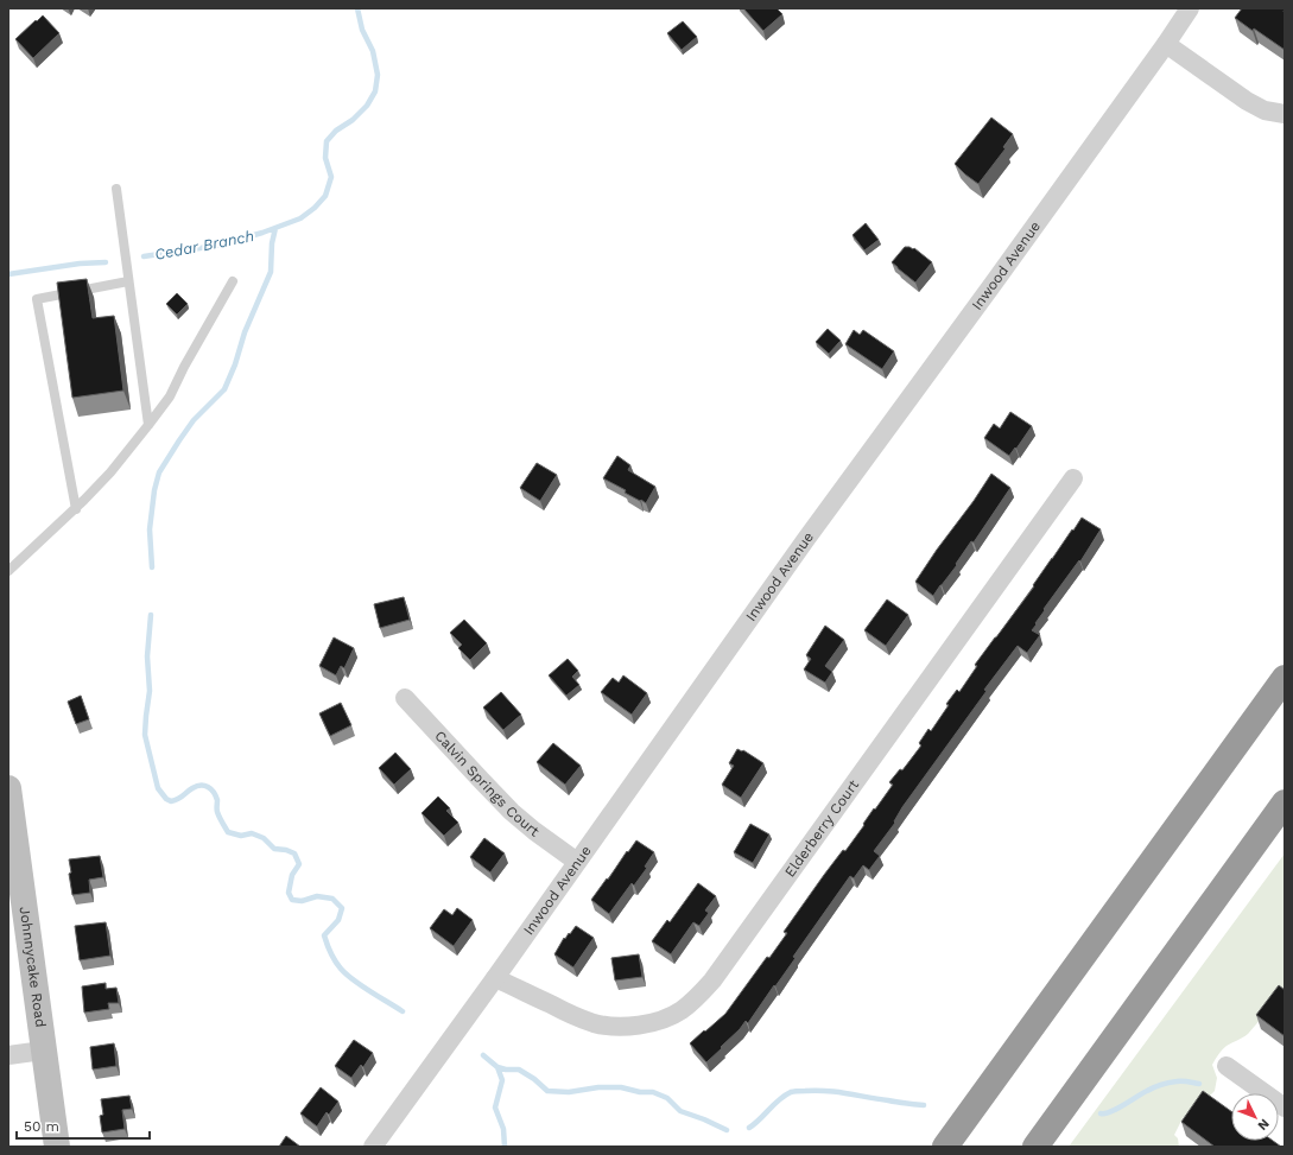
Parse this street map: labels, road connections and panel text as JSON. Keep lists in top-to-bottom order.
{
  "streets": {
    "street": [
      "Inwood Avenue",
      "Calvin Springs Court",
      "Elderberry Court",
      "Johnnycake Road"
    ]
  },
  "crossings": [
    ["Inwood Avenue", "Calvin Springs Court"],
    ["Inwood Avenue", "Elderberry Court"]
  ],
  "water": ["Cedar Branch"],
  "scale_bar": "50 m",
  "north": "bottom right"
}
